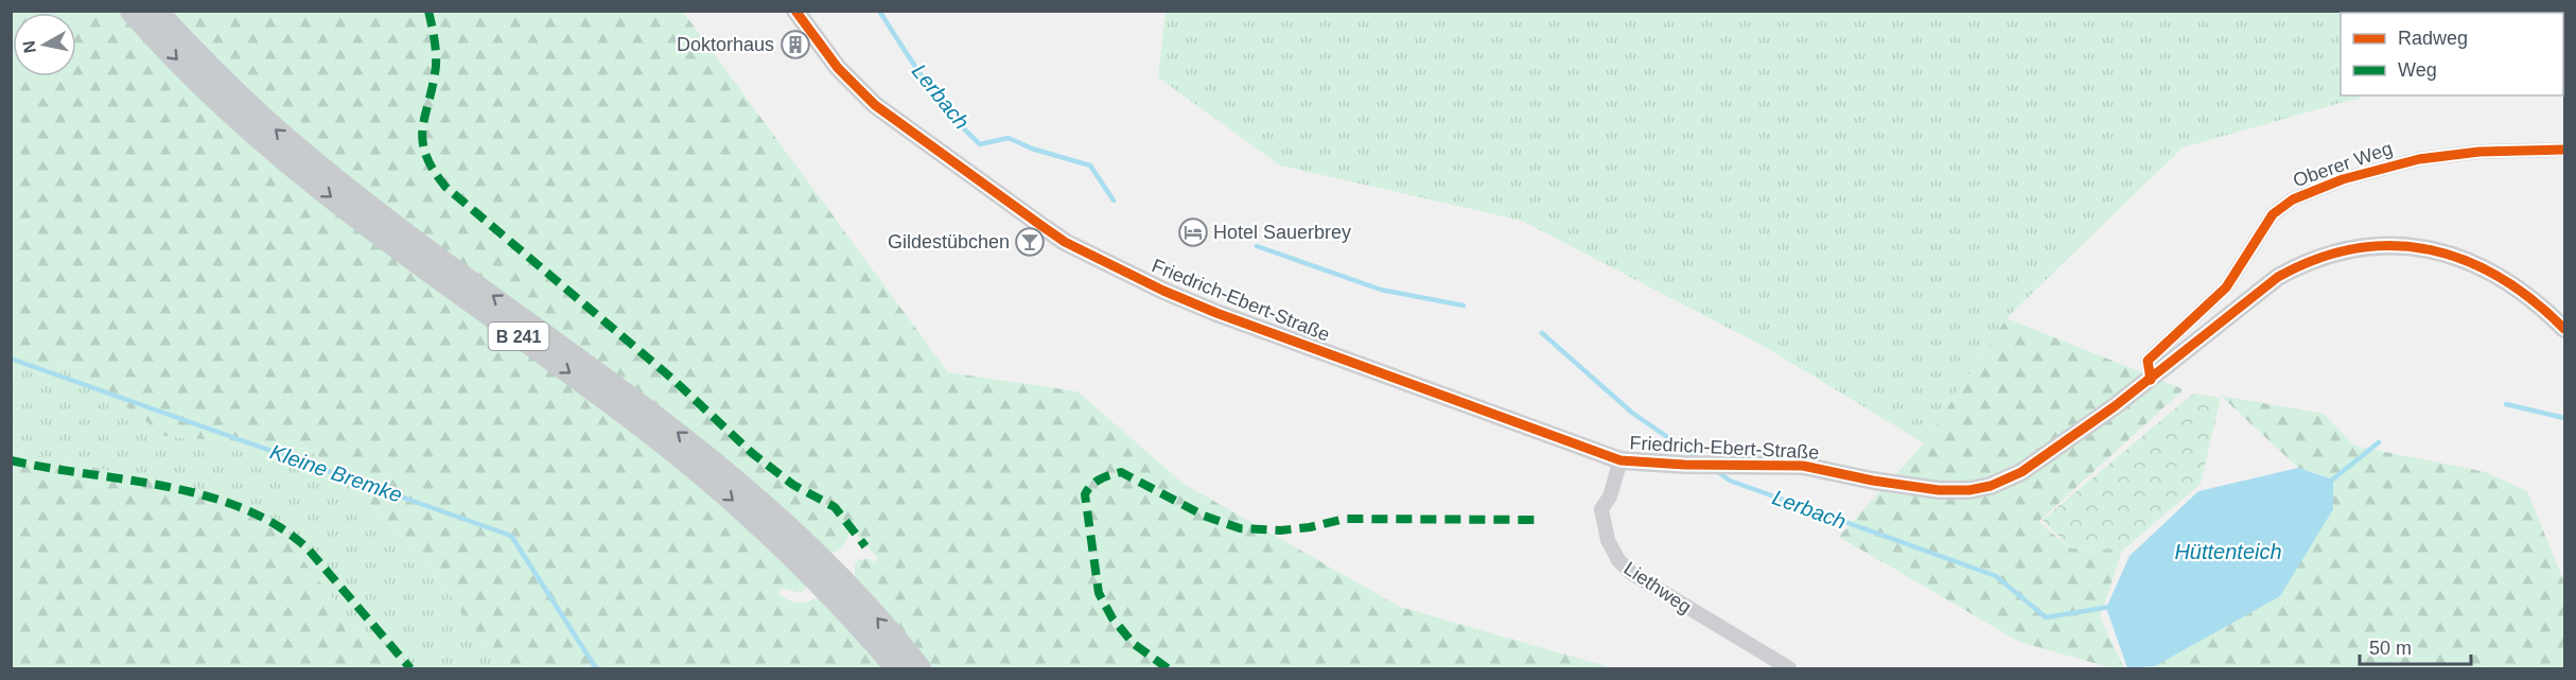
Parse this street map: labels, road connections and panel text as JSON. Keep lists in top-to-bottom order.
{
  "streets": {
    "main road": ["B 241"],
    "street": ["Oberer Weg", "Friedrich-Ebert-Straße", "Liethweg"]
  },
  "crossings": [
    ["Oberer Weg", "Friedrich-Ebert-Straße"],
    ["Friedrich-Ebert-Straße", "Liethweg"]
  ],
  "water": ["Lerbach", "Kleine Bremke", "Hüttenteich"],
  "places": {
    "building": ["Doktorhaus"],
    "hotel": ["Hotel Sauerbrey"],
    "bar": ["Gildestübchen"]
  },
  "legend": ["Radweg", "Weg"],
  "scale_bar": "50 m",
  "north": "left"
}
